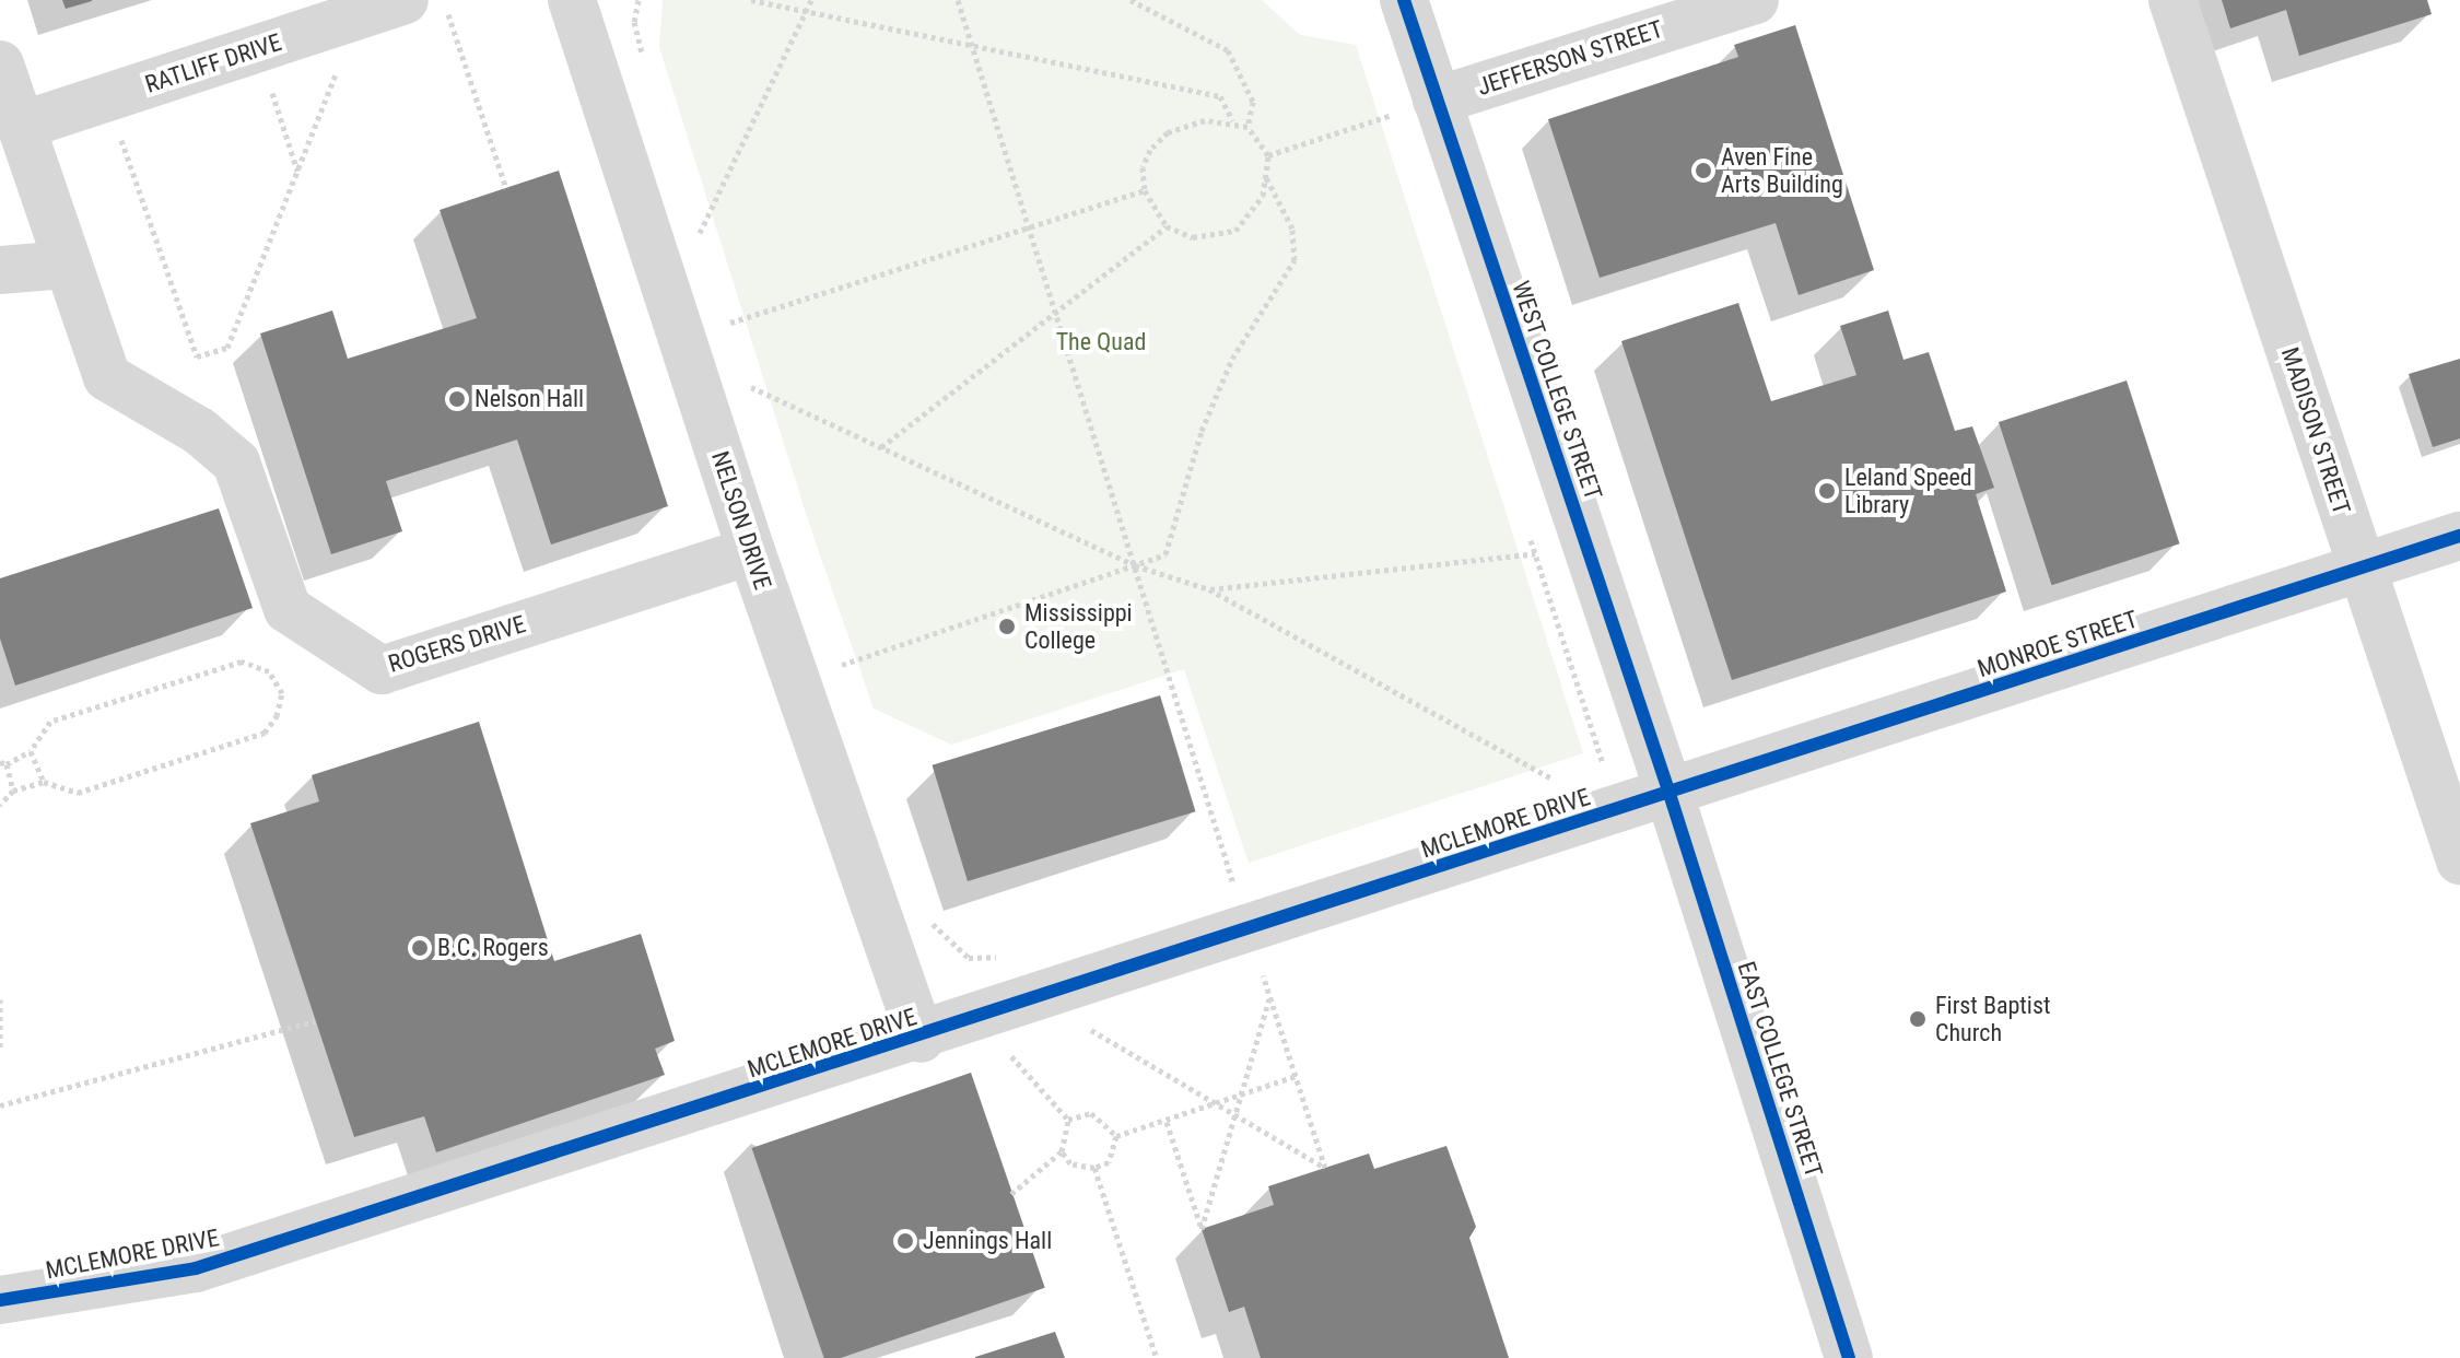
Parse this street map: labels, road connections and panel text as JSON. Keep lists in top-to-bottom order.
{
  "streets": {
    "street": [
      "JEFFERSON STREET",
      "RATLIFF DRIVE",
      "WEST COLLEGE STREET",
      "MADISON STREET",
      "NELSON DRIVE",
      "ROGERS DRIVE",
      "MONROE STREET",
      "MCLEMORE DRIVE",
      "EAST COLLEGE STREET"
    ]
  },
  "crossings": [
    ["JEFFERSON STREET", "WEST COLLEGE STREET"],
    ["RATLIFF DRIVE", "ROGERS DRIVE"],
    ["WEST COLLEGE STREET", "MONROE STREET"],
    ["WEST COLLEGE STREET", "MCLEMORE DRIVE"],
    ["WEST COLLEGE STREET", "EAST COLLEGE STREET"],
    ["MADISON STREET", "MONROE STREET"],
    ["NELSON DRIVE", "ROGERS DRIVE"],
    ["NELSON DRIVE", "MCLEMORE DRIVE"],
    ["MONROE STREET", "MCLEMORE DRIVE"],
    ["MONROE STREET", "EAST COLLEGE STREET"],
    ["MCLEMORE DRIVE", "EAST COLLEGE STREET"]
  ],
  "parks": ["The Quad"],
  "places": [
    "Aven Fine Arts Building",
    "Nelson Hall",
    "Leland Speed Library",
    "Mississippi College",
    "B.C. Rogers",
    "First Baptist Church",
    "Jennings Hall"
  ]
}
